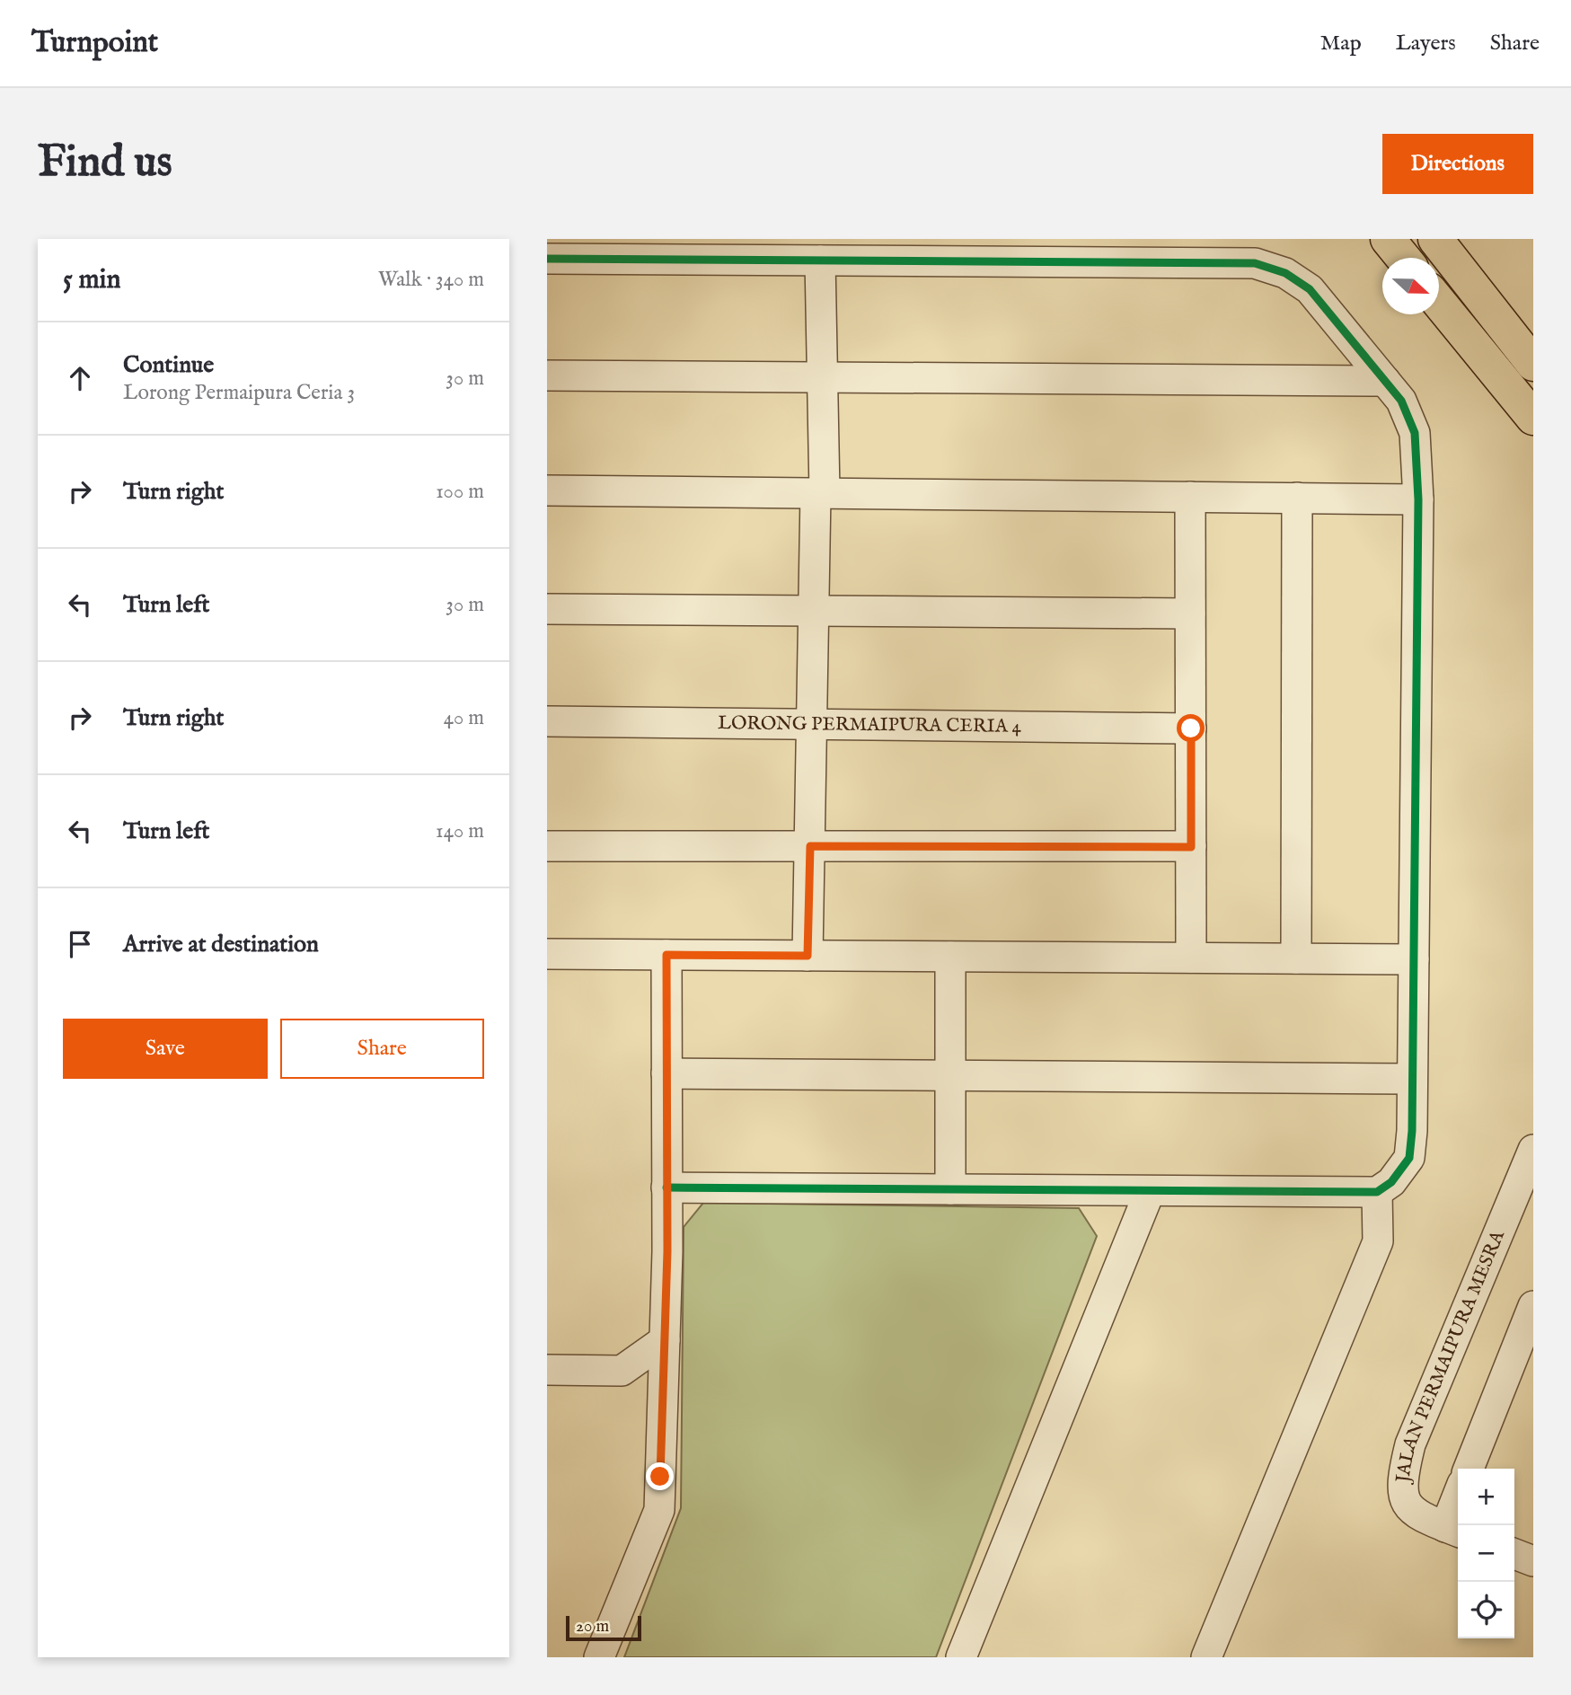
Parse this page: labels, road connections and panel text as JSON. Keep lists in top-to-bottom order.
{
  "streets": {
    "street": ["LORONG PERMAIPURA CERIA 4", "JALAN PERMAIPURA MESRA"]
  },
  "scale_bar": "20 m",
  "north": "right",
  "page": {
    "header": "Turnpoint",
    "nav": ["Map", "Layers", "Share"],
    "buttons": [
      "Directions",
      ["Save", "Share"]
    ],
    "title": "Find us",
    "heading": ["5 min", "Walk · 340 m"],
    "list": [
      ["Continue", "Lorong Permaipura Ceria 3", "30 m"],
      ["Turn right", "100 m"],
      ["Turn left", "30 m"],
      ["Turn right", "40 m"],
      ["Turn left", "140 m"],
      "Arrive at destination"
    ],
    "map_buttons": ["+", "−"],
    "scale": "20 m"
  }
}
